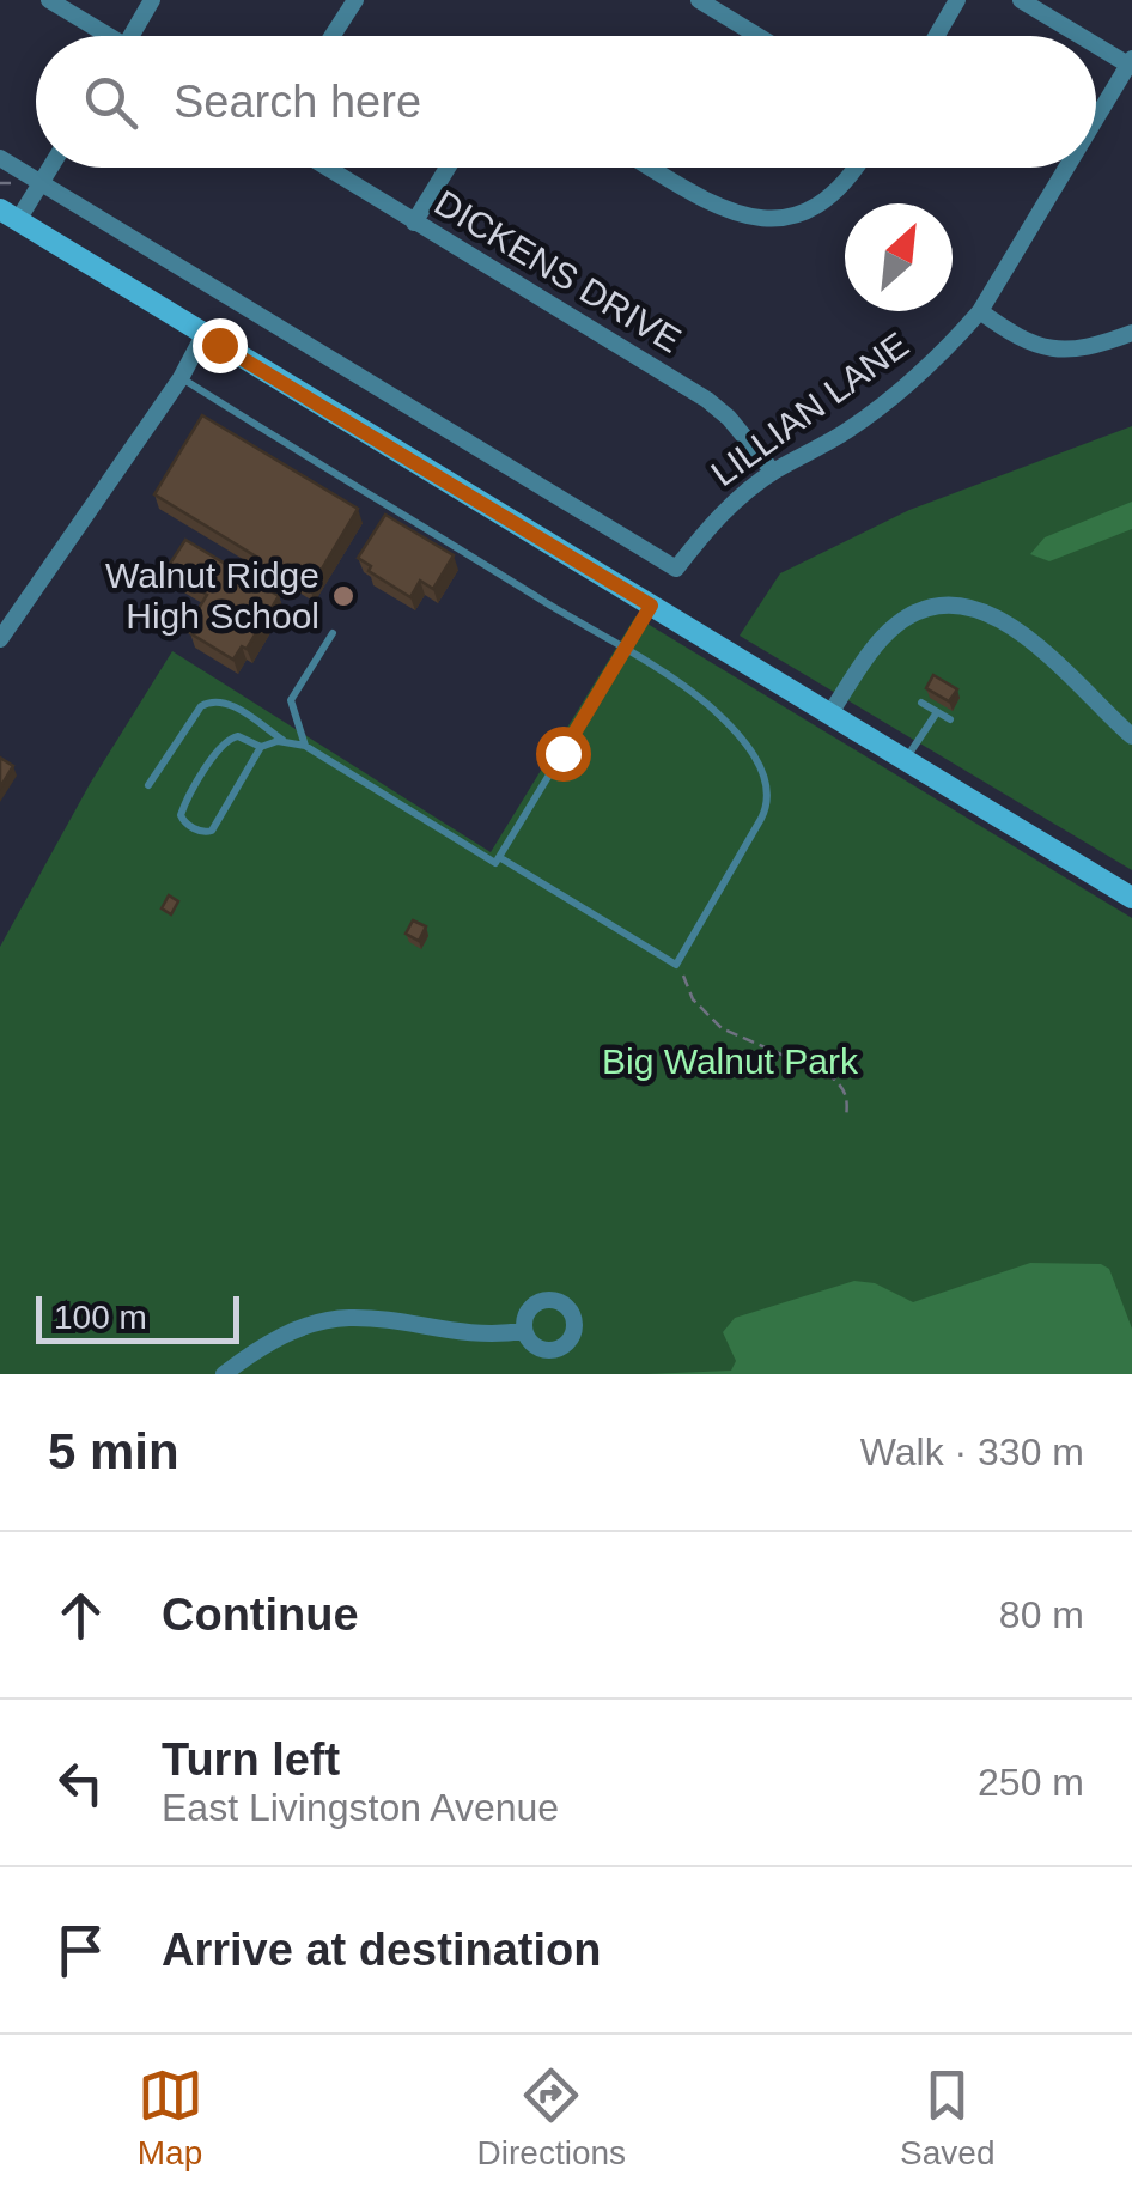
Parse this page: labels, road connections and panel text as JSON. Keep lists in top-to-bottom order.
{
  "streets": {
    "street": ["DICKENS DRIVE", "LILLIAN LANE"]
  },
  "crossings": [
    ["DICKENS DRIVE", "LILLIAN LANE"]
  ],
  "parks": ["Big Walnut Park"],
  "places": ["Walnut Ridge High School"],
  "scale_bar": "100 m",
  "north": "top right",
  "page": {
    "search": "Search here",
    "scale": "100 m",
    "heading": ["5 min", "Walk · 330 m"],
    "list": [
      ["Continue", "80 m"],
      ["Turn left", "East Livingston Avenue", "250 m"],
      "Arrive at destination"
    ],
    "nav": ["Map", "Directions", "Saved"]
  }
}
